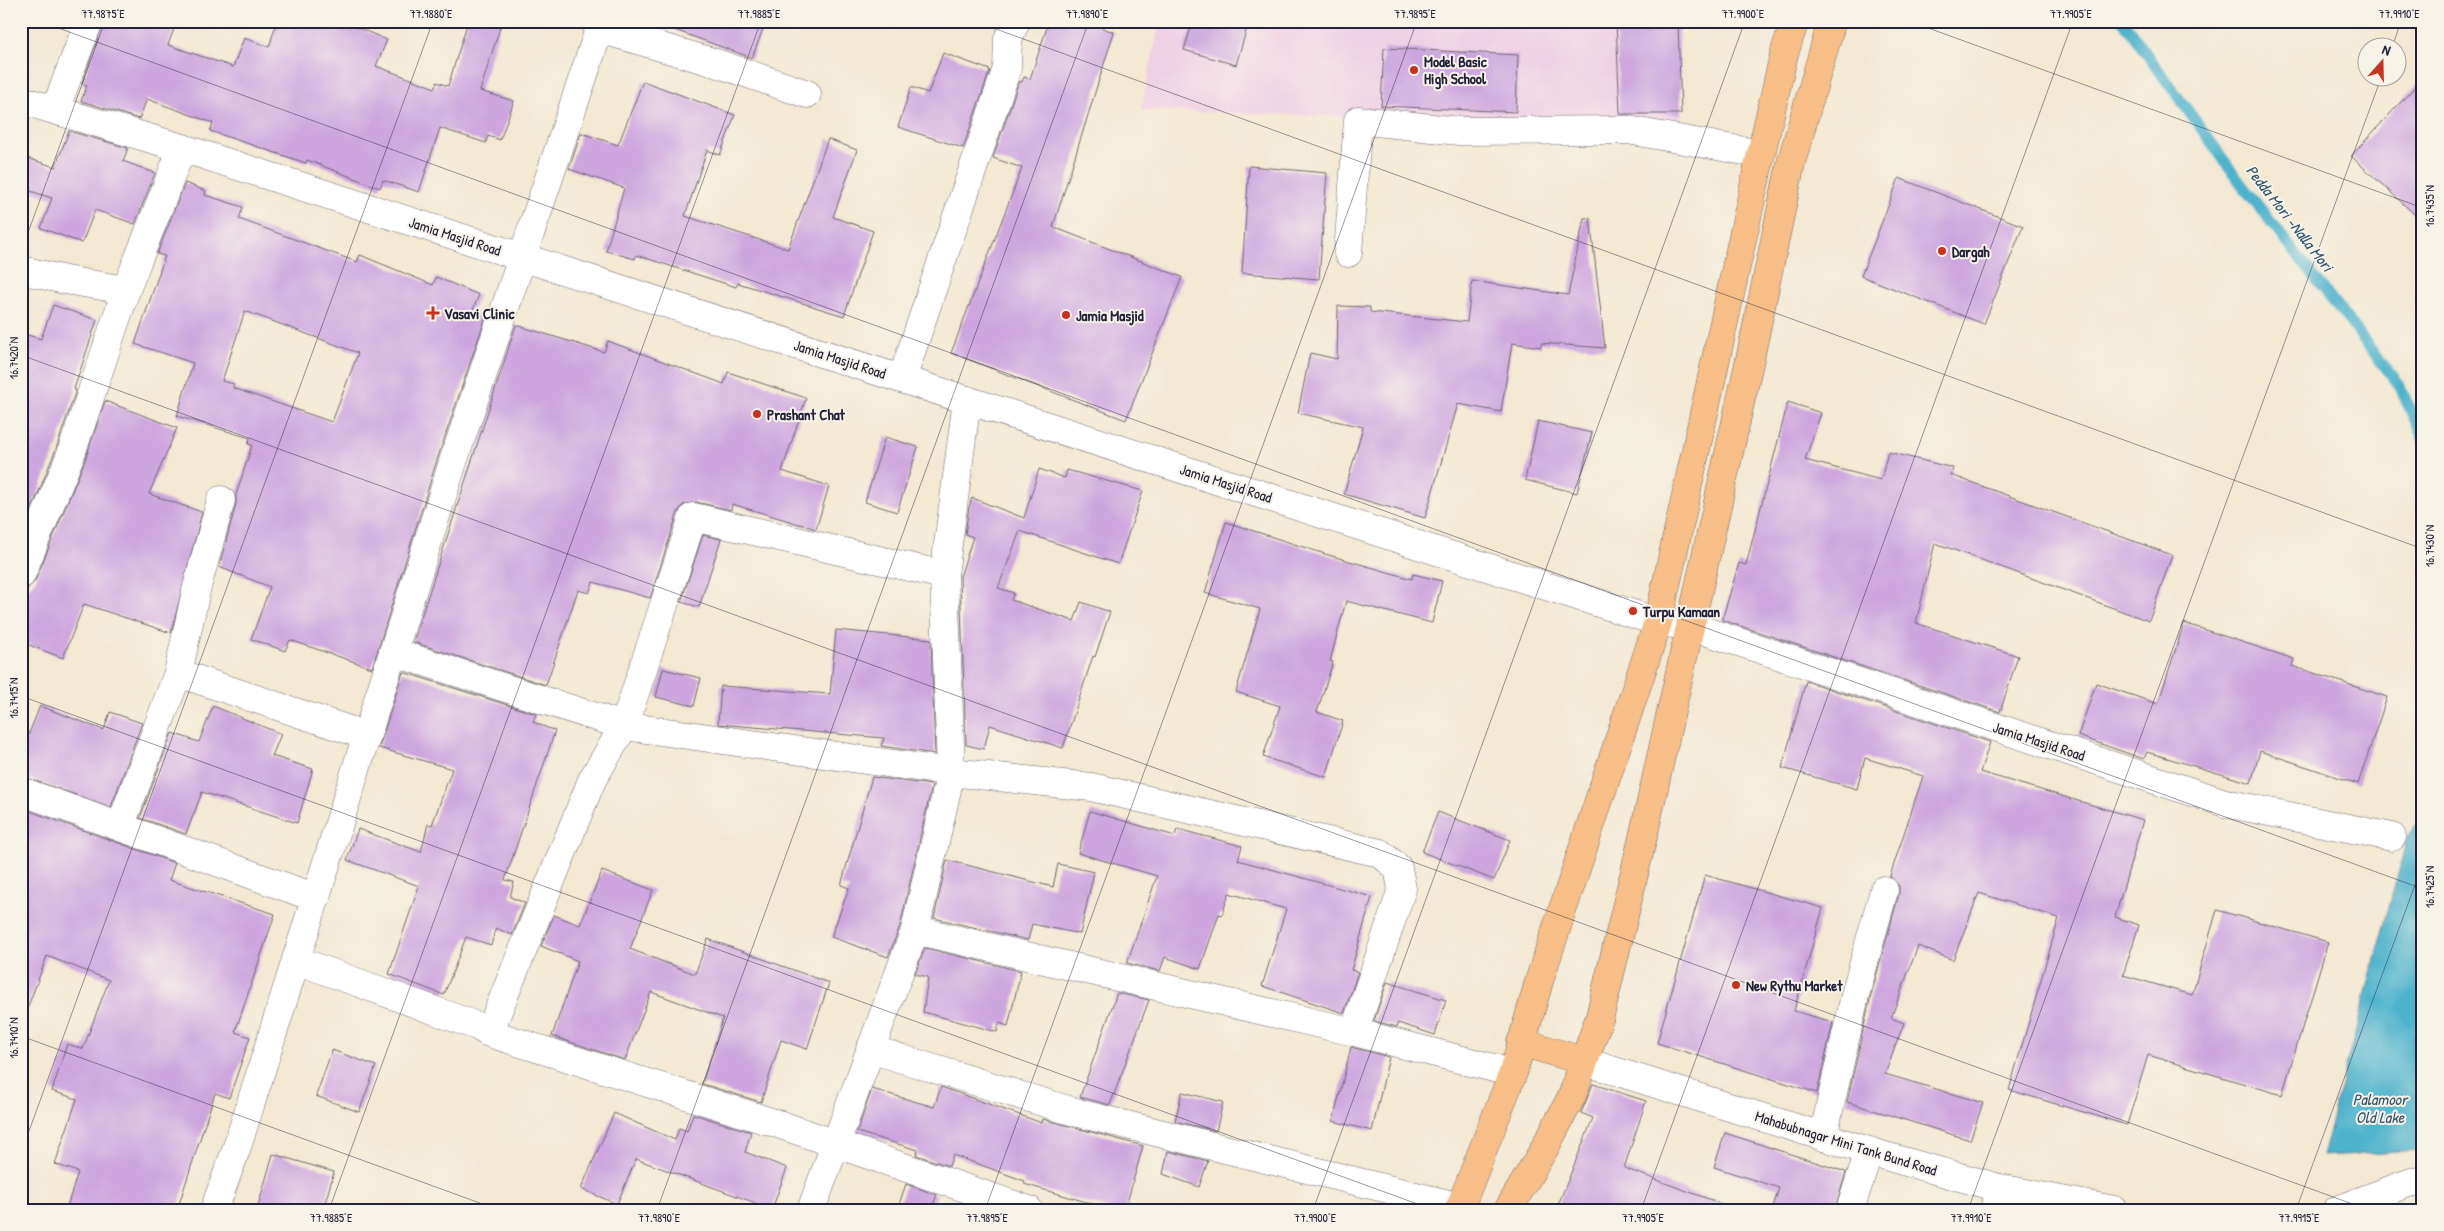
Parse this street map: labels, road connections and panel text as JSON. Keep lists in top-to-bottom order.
{
  "streets": {
    "street": ["Jamia Masjid Road", "Mahabubnagar Mini Tank Bund Road"]
  },
  "water": ["Pedda Mori -Nalla Mori", "Palamoor Old Lake"],
  "places": {
    "other": [
      "Model Basic High School",
      "Dargah",
      "Jamia Masjid",
      "Prashant Chat",
      "Turpu Kamaan",
      "New Rythu Market"
    ],
    "health": ["Vasavi Clinic"]
  },
  "north": "top",
  "coordinates": [
    "77.9875°E",
    "77.9880°E",
    "77.9885°E",
    "77.9890°E",
    "77.9895°E",
    "77.9900°E",
    "77.9905°E",
    "77.9910°E",
    "16.7435°N",
    "16.7420°N",
    "16.7430°N",
    "16.7415°N",
    "16.7425°N",
    "16.7410°N",
    "77.9915°E"
  ]
}
